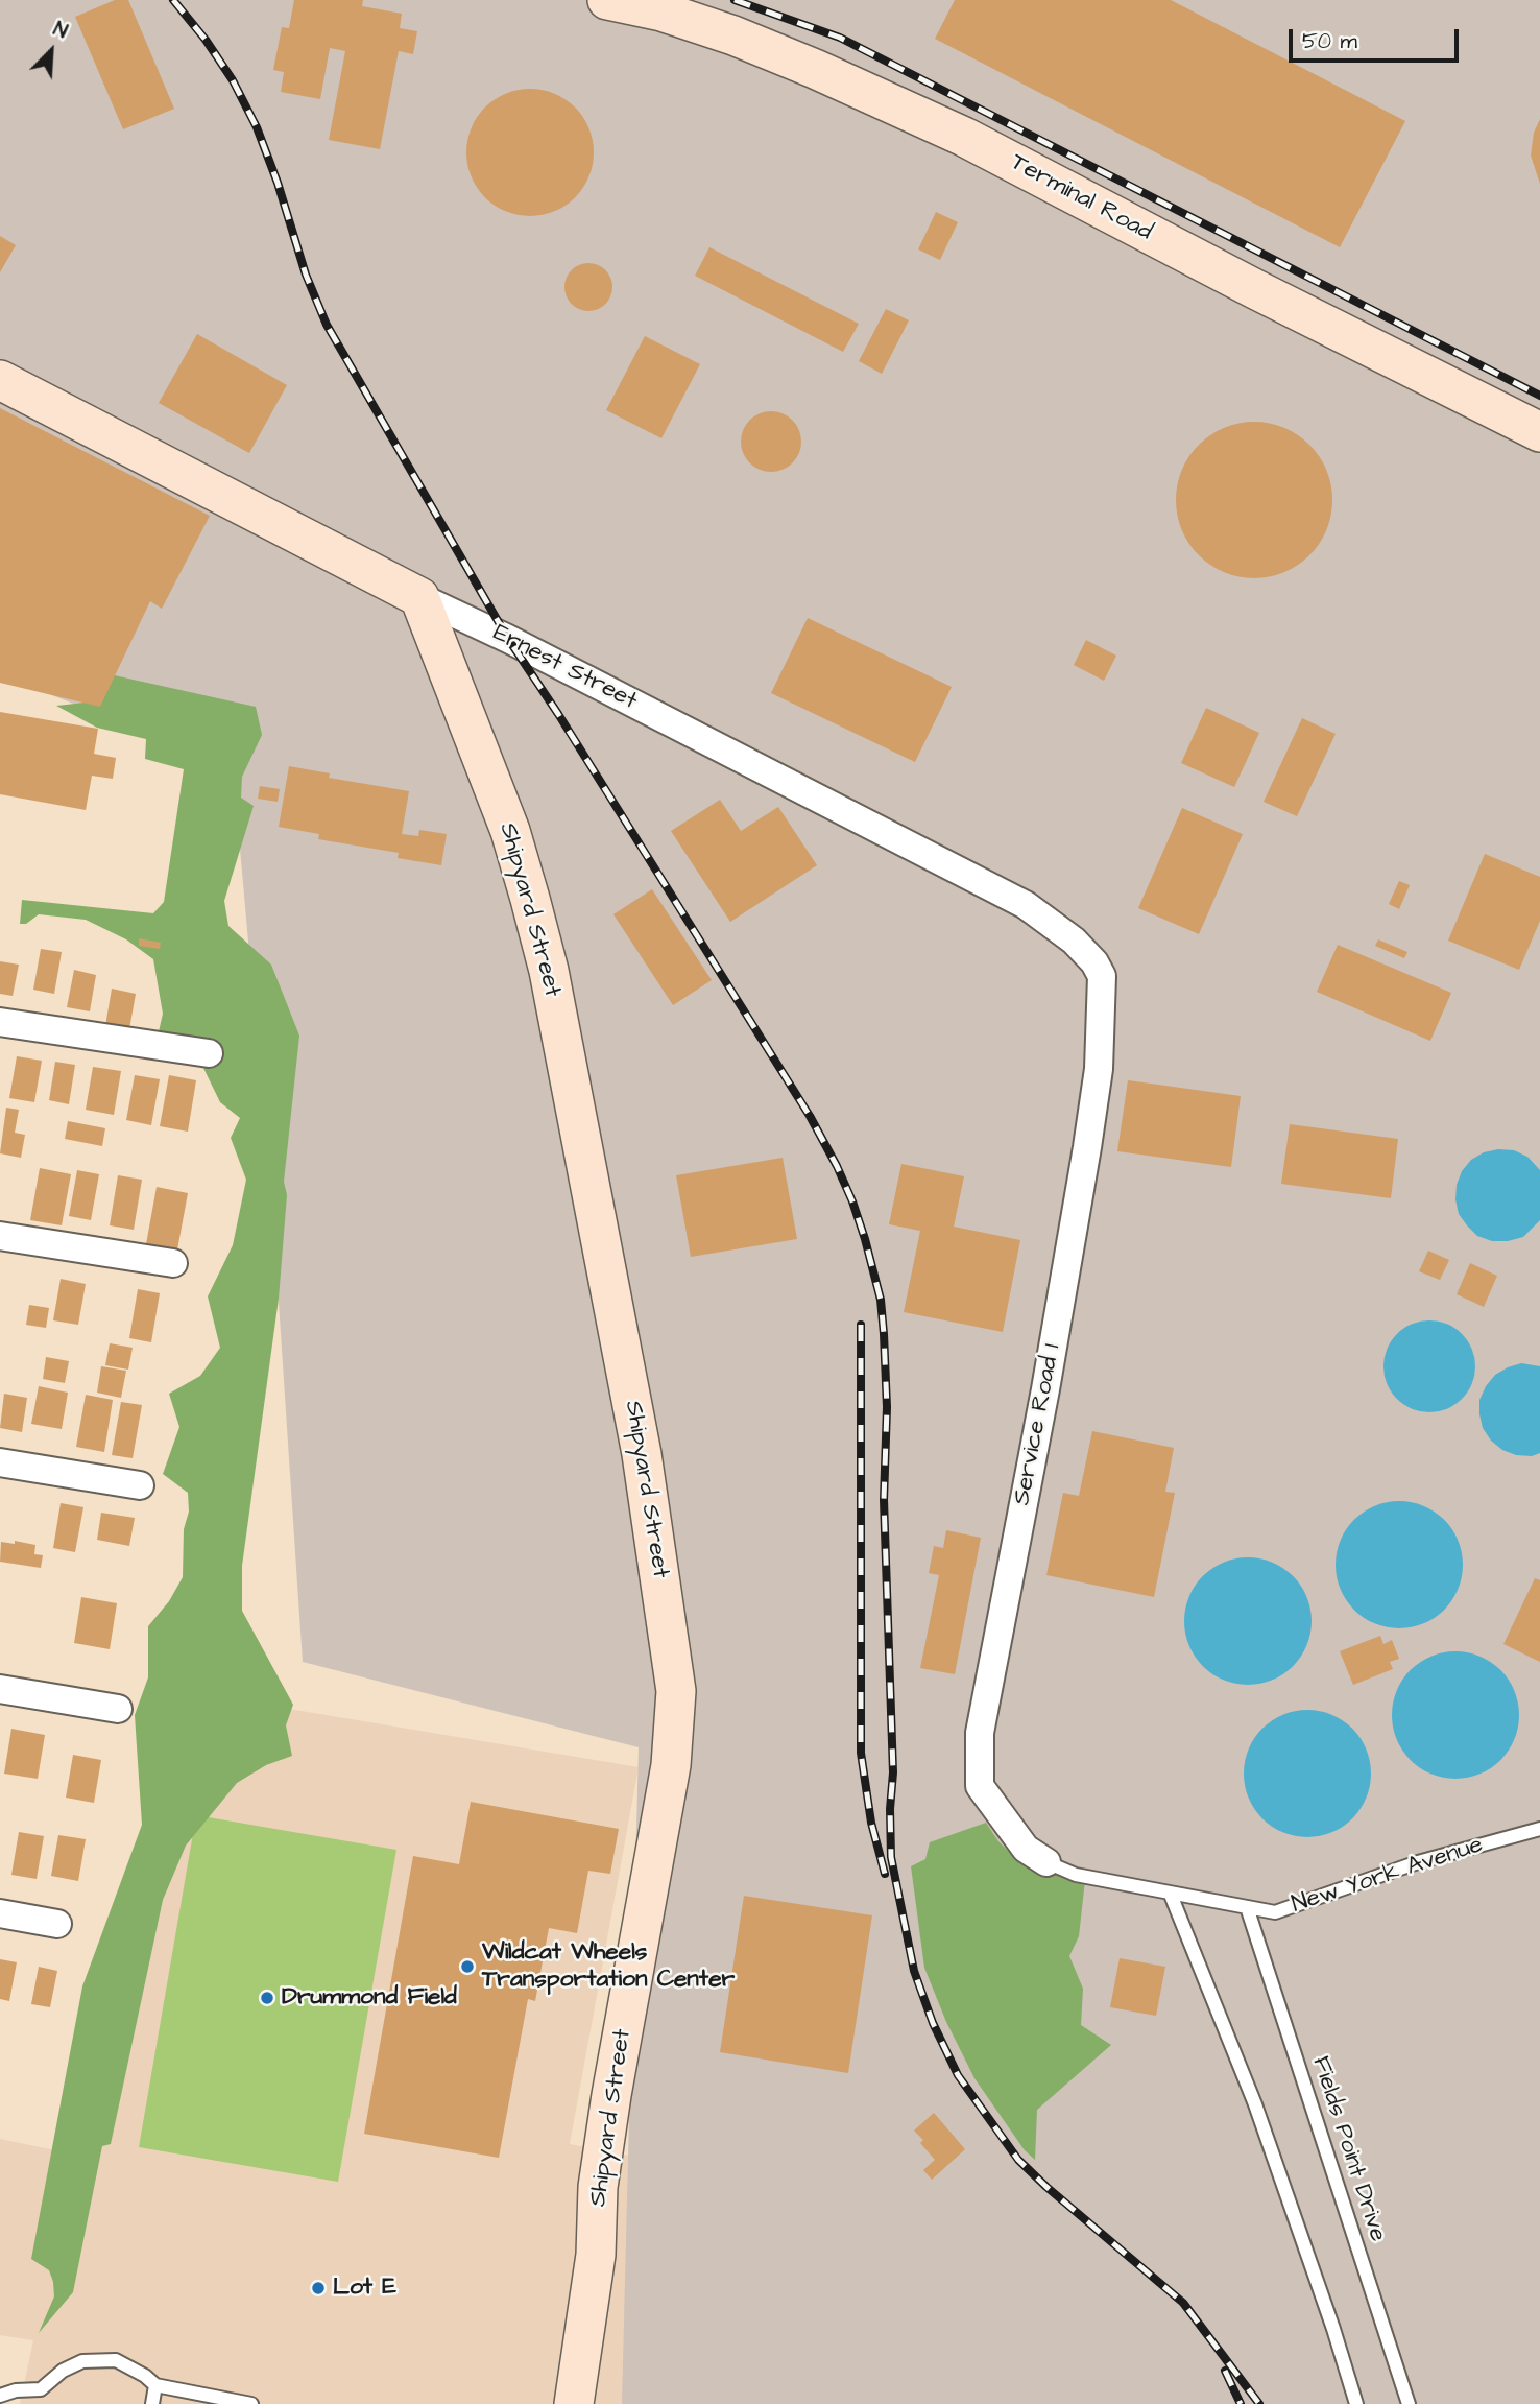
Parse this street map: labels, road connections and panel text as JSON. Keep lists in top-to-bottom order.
{
  "streets": {
    "street": [
      "Terminal Road",
      "Ernest Street",
      "Shipyard Street",
      "Service Road 1"
    ],
    "lane": ["New York Avenue", "Fields Point Drive"]
  },
  "crossings": [
    ["Ernest Street", "Shipyard Street"],
    ["Ernest Street", "Service Road 1"],
    ["Service Road 1", "New York Avenue"],
    ["New York Avenue", "Fields Point Drive"]
  ],
  "places": ["Wildcat Wheels Transportation Center", "Drummond Field", "Lot E"],
  "scale_bar": "50 m",
  "north": "top right"
}
